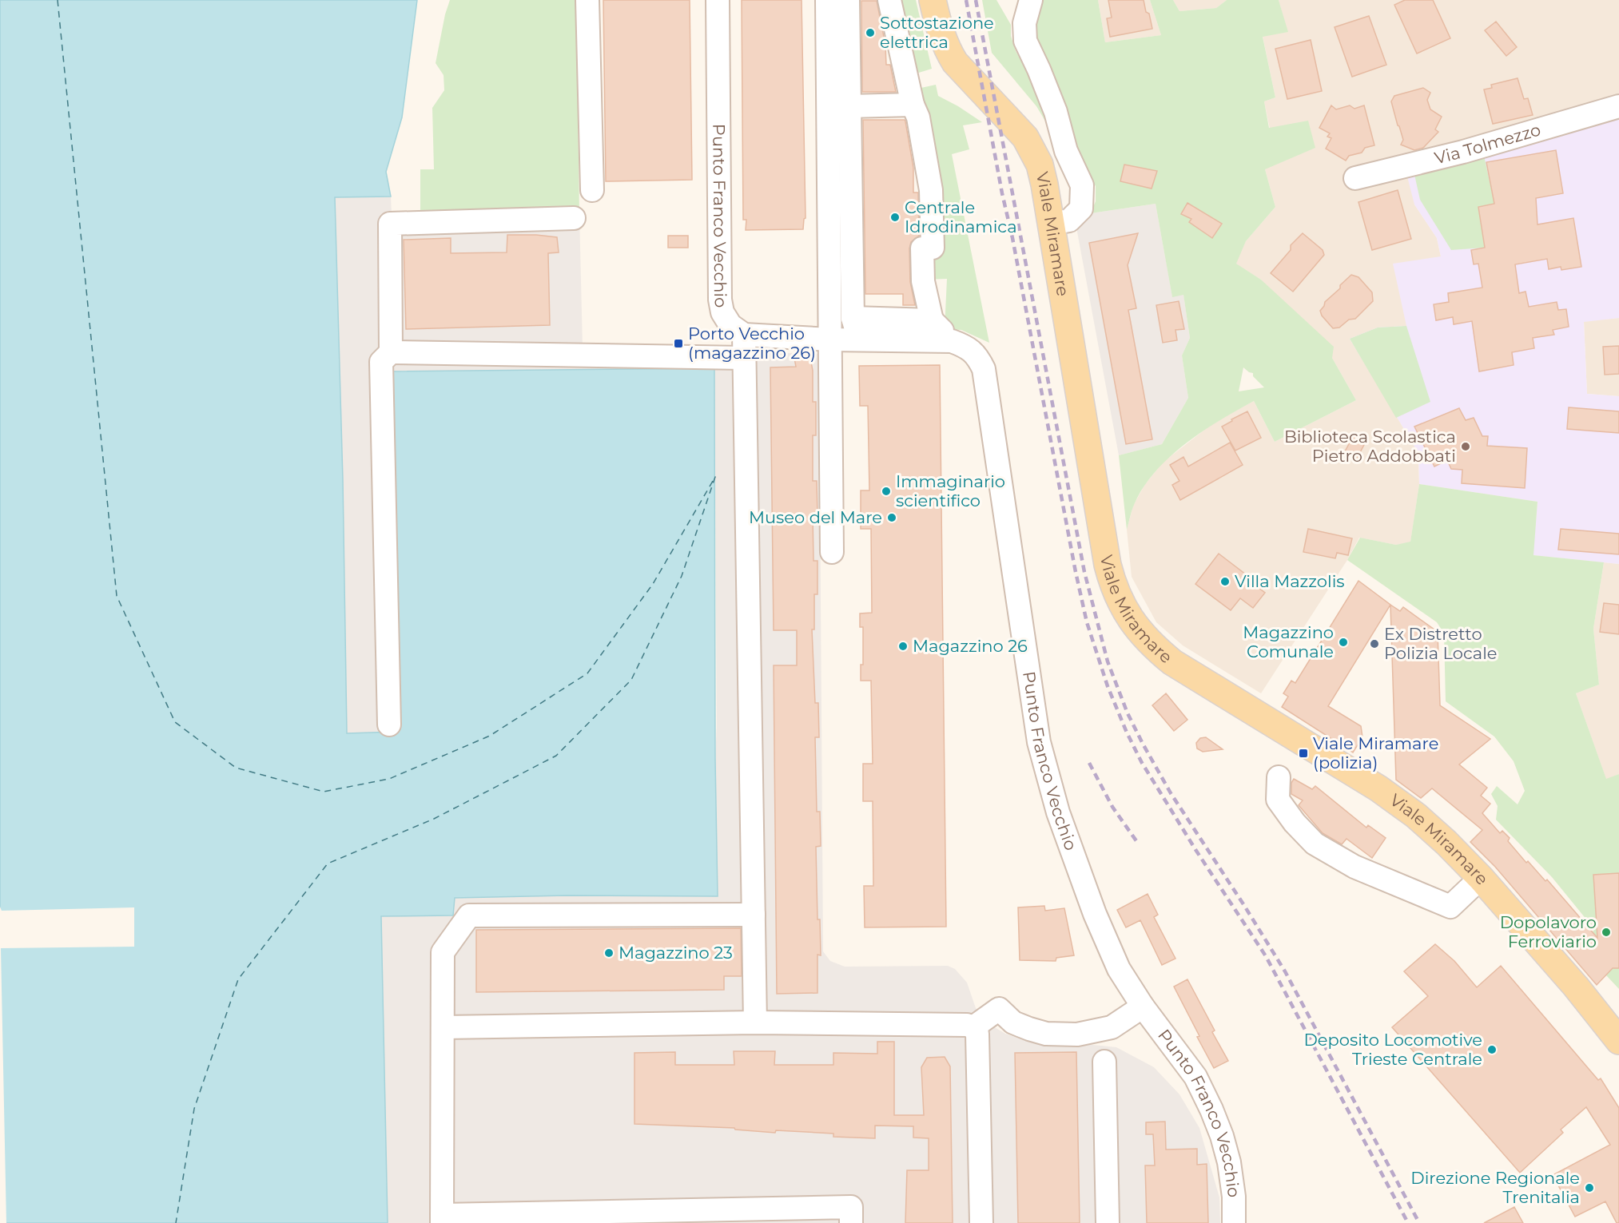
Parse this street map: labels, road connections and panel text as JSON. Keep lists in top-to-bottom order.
{
  "streets": {
    "main road": ["Viale Miramare"],
    "street": ["Via Tolmezzo", "Punto Franco Vecchio"]
  },
  "places": {
    "other": [
      "Sottostazione elettrica",
      "Centrale Idrodinamica",
      "Biblioteca Scolastica Pietro Addobbati",
      "Immaginario scientifico",
      "Museo del Mare",
      "Villa Mazzolis",
      "Magazzino Comunale",
      "Ex Distretto Polizia Locale",
      "Magazzino 26",
      "Dopolavoro Ferroviario",
      "Magazzino 23",
      "Deposito Locomotive Trieste Centrale",
      "Direzione Regionale Trenitalia"
    ],
    "transit": ["Porto Vecchio (magazzino 26)", "Viale Miramare (polizia)"]
  }
}
